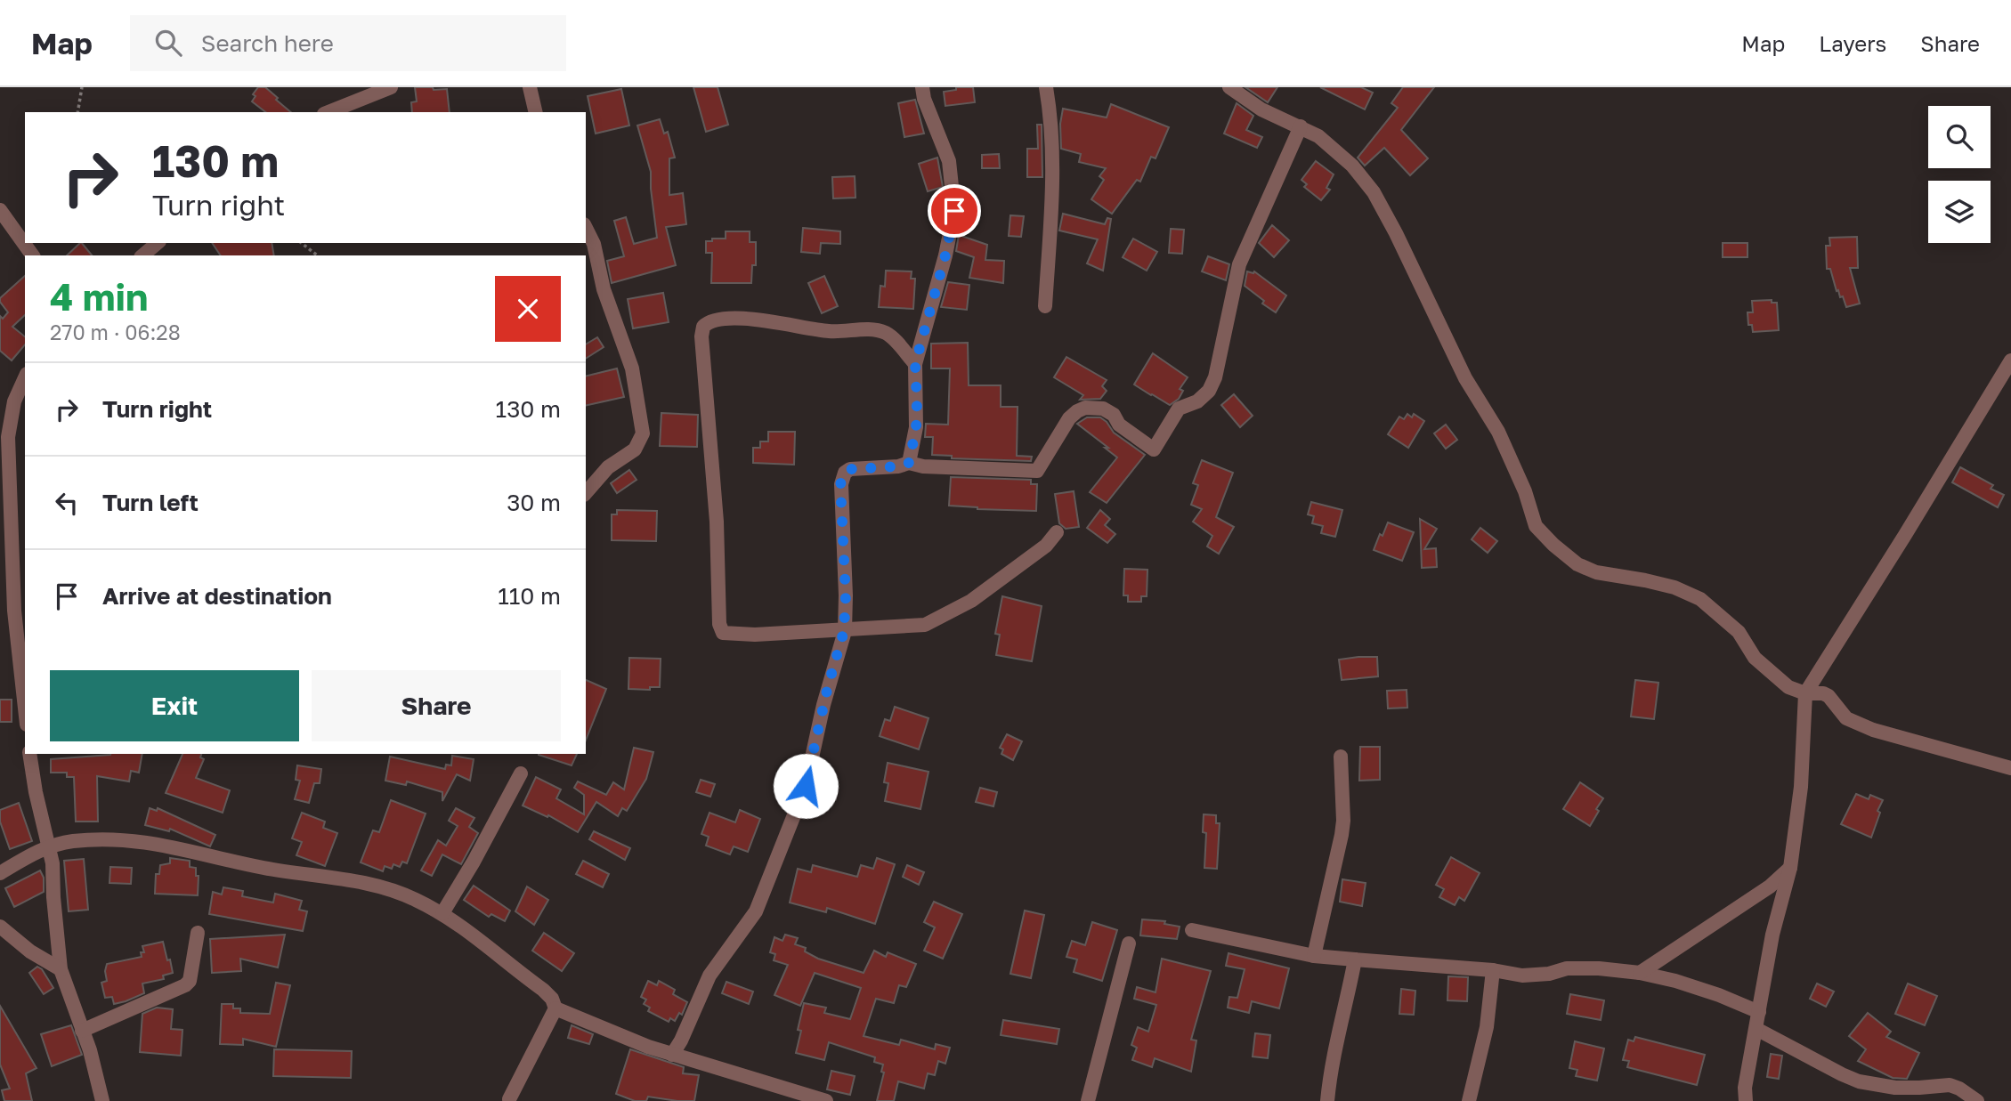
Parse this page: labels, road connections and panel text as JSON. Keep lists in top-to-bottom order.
{
  "page": {
    "header": "Map",
    "search": "Search here",
    "nav": ["Map", "Layers", "Share"],
    "turn": ["130 m", "Turn right"],
    "heading": ["4 min", "270 m · 06:28"],
    "list": [
      {
        "name": "Turn right",
        "value": "130 m"
      },
      {
        "name": "Turn left",
        "value": "30 m"
      },
      {
        "name": "Arrive at destination",
        "value": "110 m"
      }
    ],
    "buttons": ["Exit", "Share"]
  }
}
